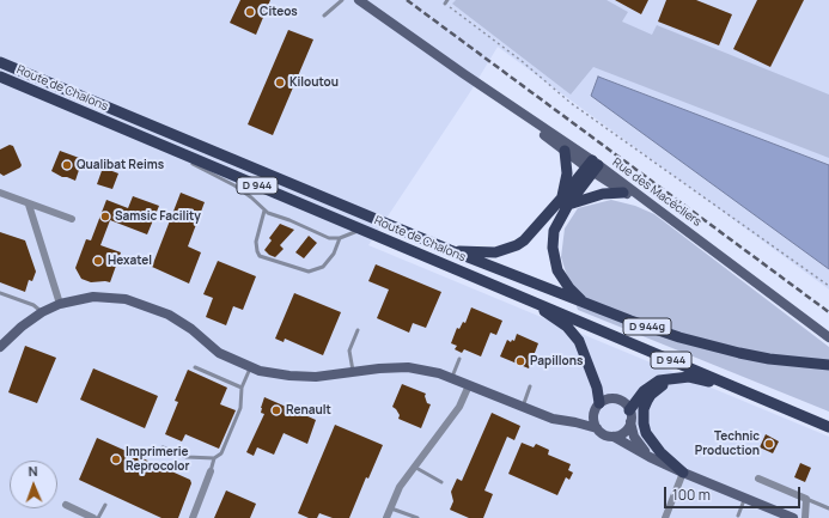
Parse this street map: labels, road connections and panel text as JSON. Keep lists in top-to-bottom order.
{
  "streets": {
    "main road": ["Route de Chalons", "D 944", "D 944g"],
    "street": ["Rue des Macécliers"]
  },
  "places": [
    "Citeos",
    "Kiloutou",
    "Qualibat Reims",
    "Samsic Facility",
    "Hexatel",
    "Papillons",
    "Renault",
    "Technic Production",
    "Imprimerie Reprocolor"
  ],
  "scale_bar": "100 m",
  "north": "top"
}
